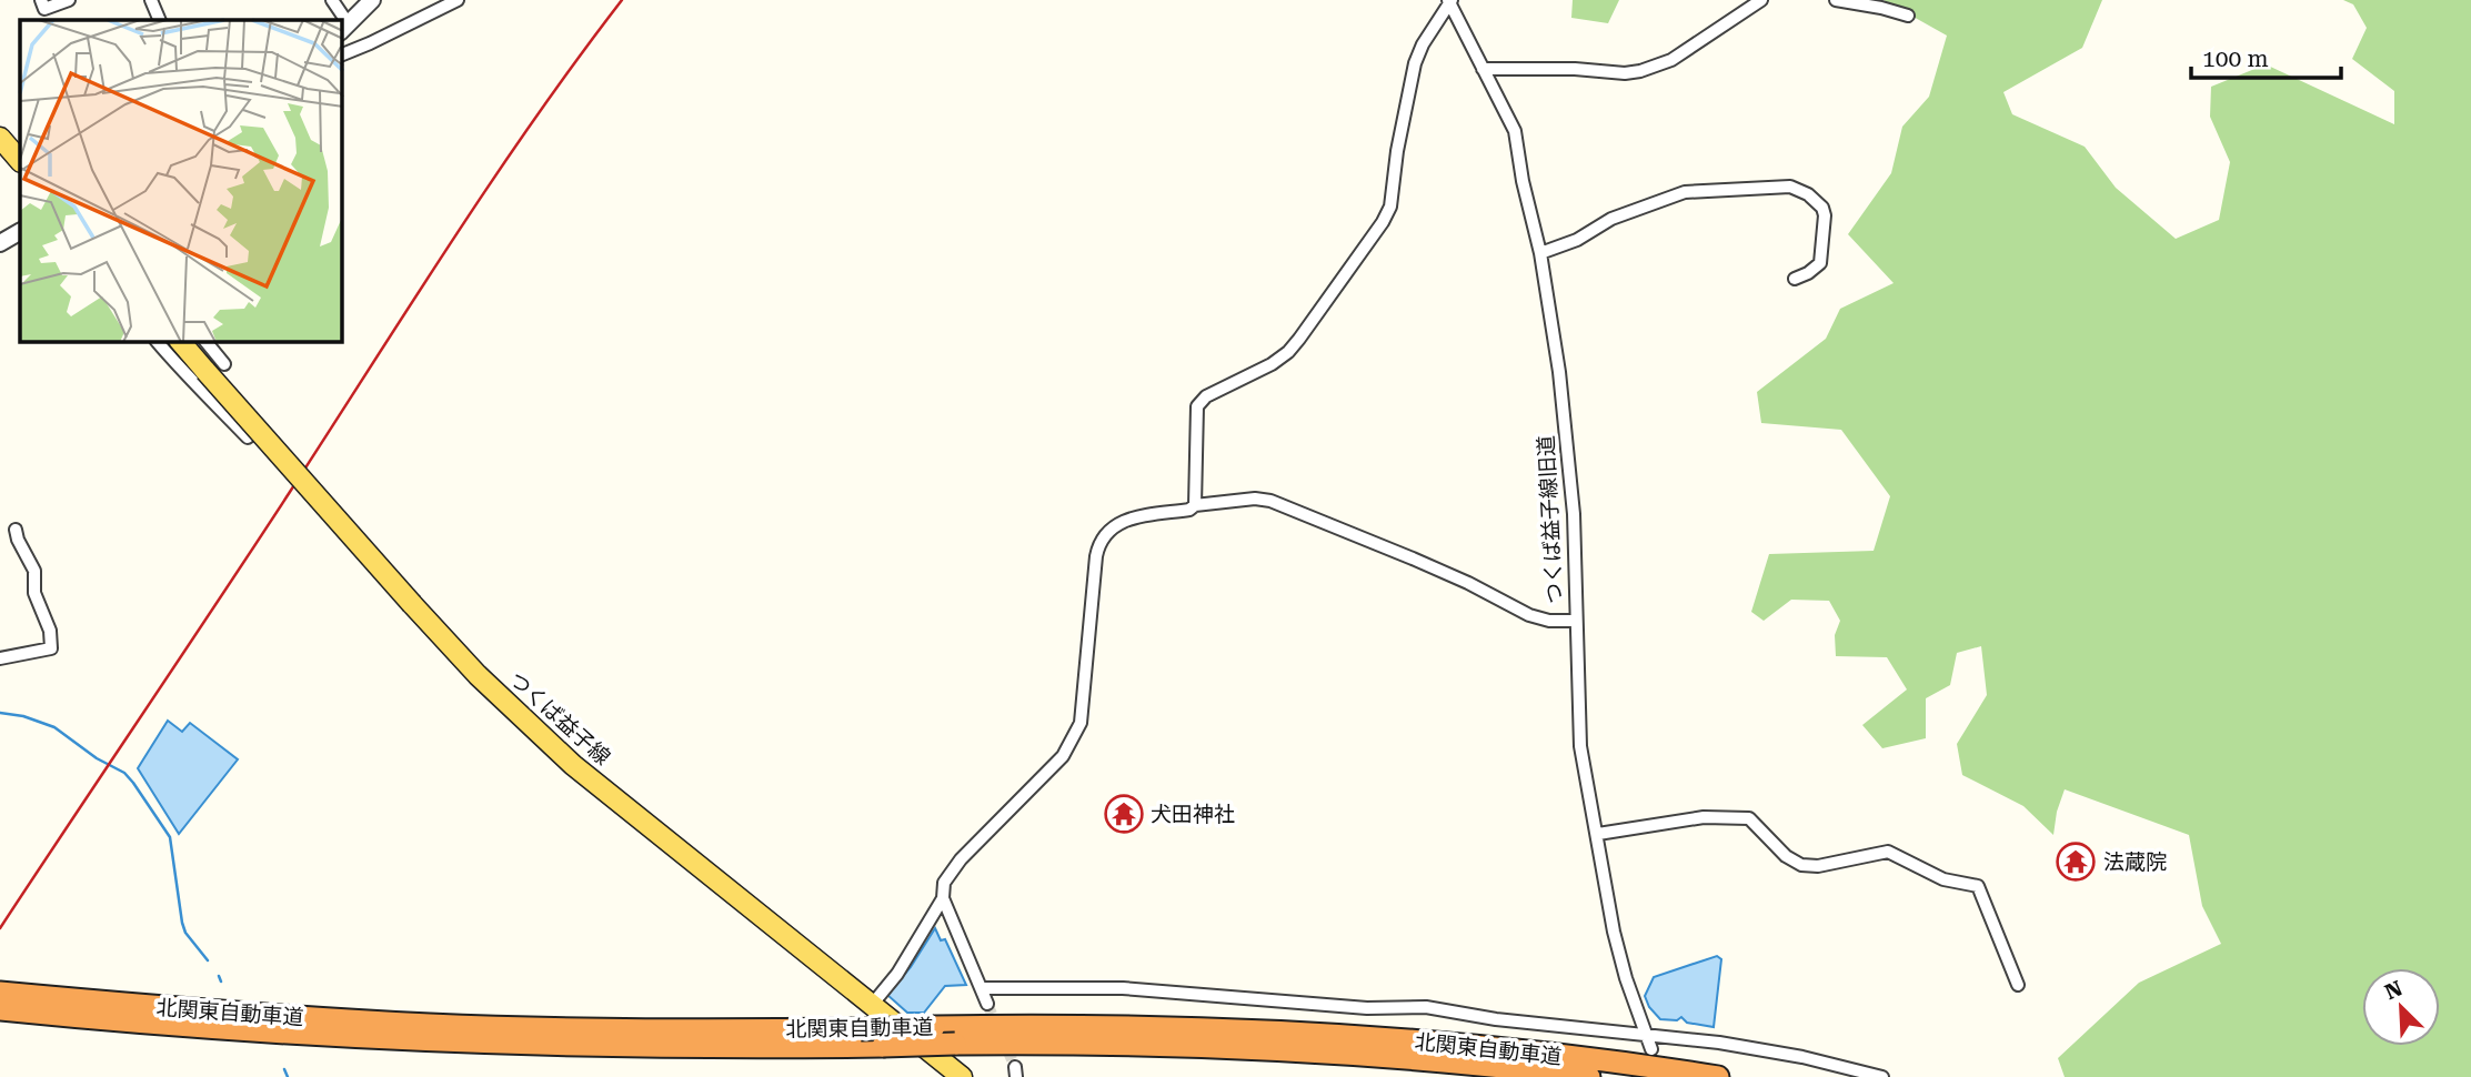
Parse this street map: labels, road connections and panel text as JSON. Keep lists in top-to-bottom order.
{
  "streets": {
    "highway": ["北関東自動車道"],
    "main road": ["つくば益子線"],
    "street": ["つくば益子線旧道"]
  },
  "places": {
    "temple": ["犬田神社", "法蔵院"]
  },
  "scale_bar": "100 m",
  "north": "top left"
}
